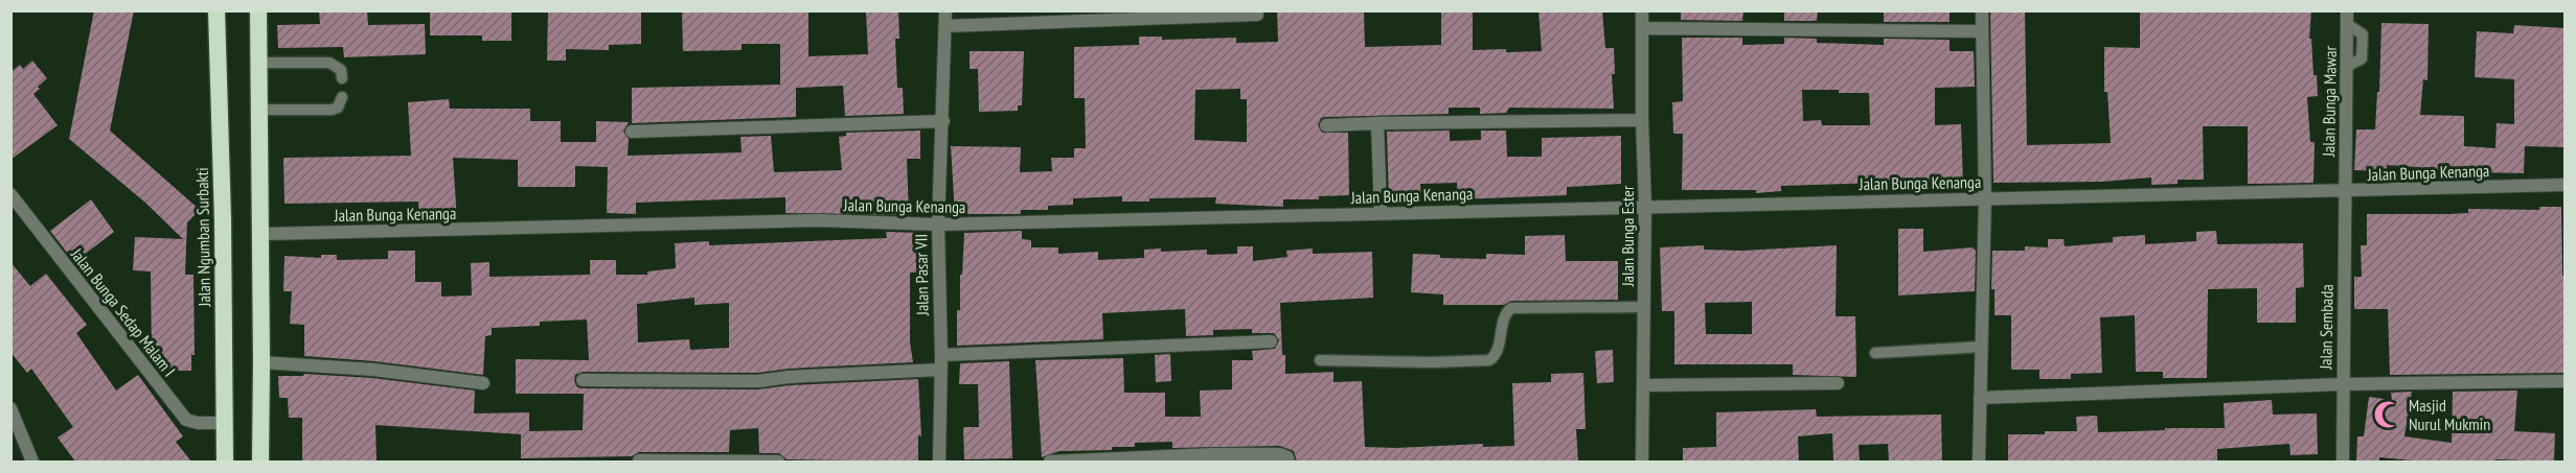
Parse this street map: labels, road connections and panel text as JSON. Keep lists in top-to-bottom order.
{
  "streets": {
    "highway": ["Jalan Ngumban Surbakti"],
    "street": [
      "Jalan Bunga Mawar",
      "Jalan Bunga Kenanga",
      "Jalan Bunga Ester",
      "Jalan Pasar VII",
      "Jalan Bunga Sedap Malam I",
      "Jalan Sembada"
    ]
  },
  "crossings": [
    ["Jalan Bunga Mawar", "Jalan Bunga Kenanga"],
    ["Jalan Bunga Mawar", "Jalan Sembada"],
    ["Jalan Bunga Kenanga", "Jalan Bunga Ester"],
    ["Jalan Bunga Kenanga", "Jalan Pasar VII"],
    ["Jalan Bunga Kenanga", "Jalan Sembada"],
    ["Jalan Ngumban Surbakti", "Jalan Bunga Sedap Malam I"]
  ],
  "places": {
    "mosque": ["Masjid Nurul Mukmin"]
  }
}
